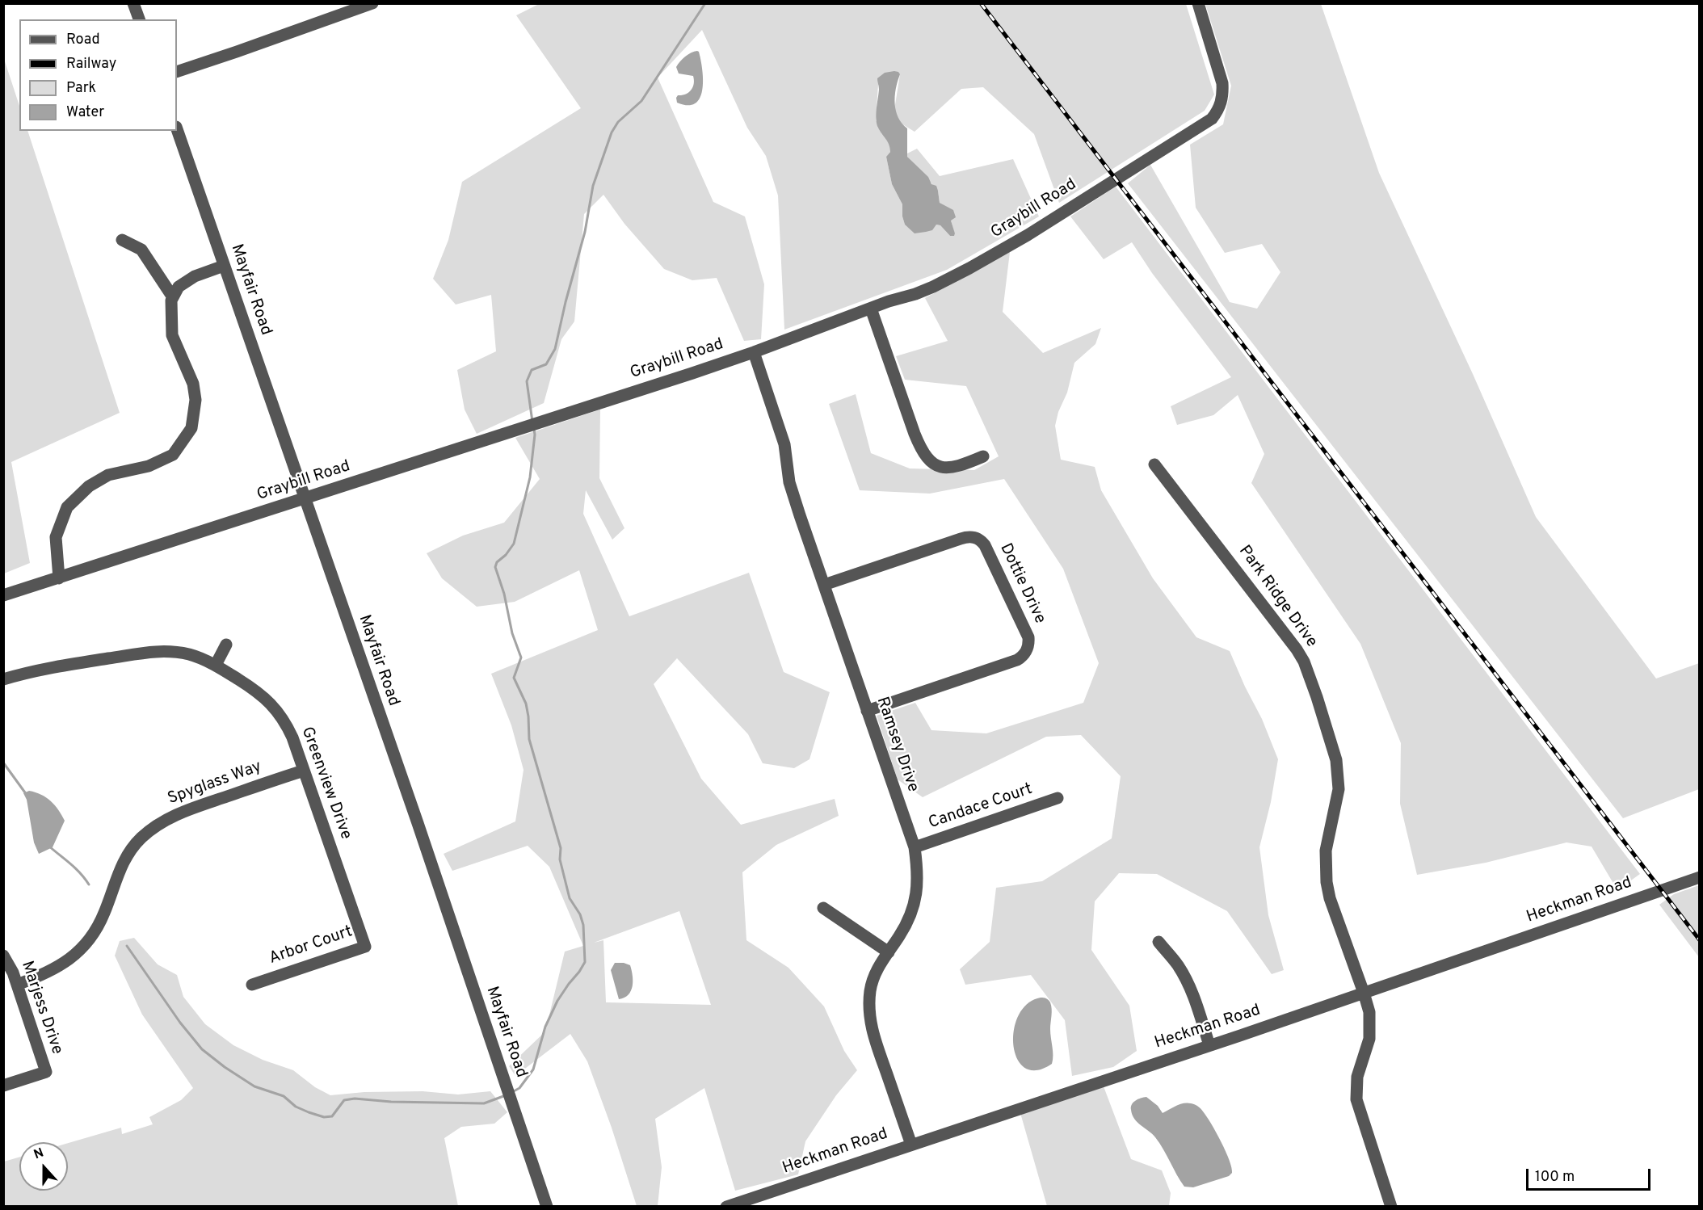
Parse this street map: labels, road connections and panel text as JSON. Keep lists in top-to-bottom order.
{
  "streets": {
    "street": [
      "Graybill Road",
      "Mayfair Road",
      "Dottie Drive",
      "Park Ridge Drive",
      "Ramsey Drive",
      "Spyglass Way",
      "Greenview Drive",
      "Candace Court",
      "Heckman Road",
      "Arbor Court",
      "Marjess Drive"
    ]
  },
  "crossings": [
    ["Graybill Road", "Mayfair Road"],
    ["Graybill Road", "Ramsey Drive"],
    ["Dottie Drive", "Ramsey Drive"],
    ["Park Ridge Drive", "Heckman Road"],
    ["Ramsey Drive", "Candace Court"],
    ["Ramsey Drive", "Heckman Road"],
    ["Spyglass Way", "Greenview Drive"],
    ["Spyglass Way", "Marjess Drive"],
    ["Greenview Drive", "Arbor Court"]
  ],
  "legend": [
    "Road",
    "Railway",
    "Park",
    "Water"
  ],
  "scale_bar": "100 m",
  "north": "top"
}
